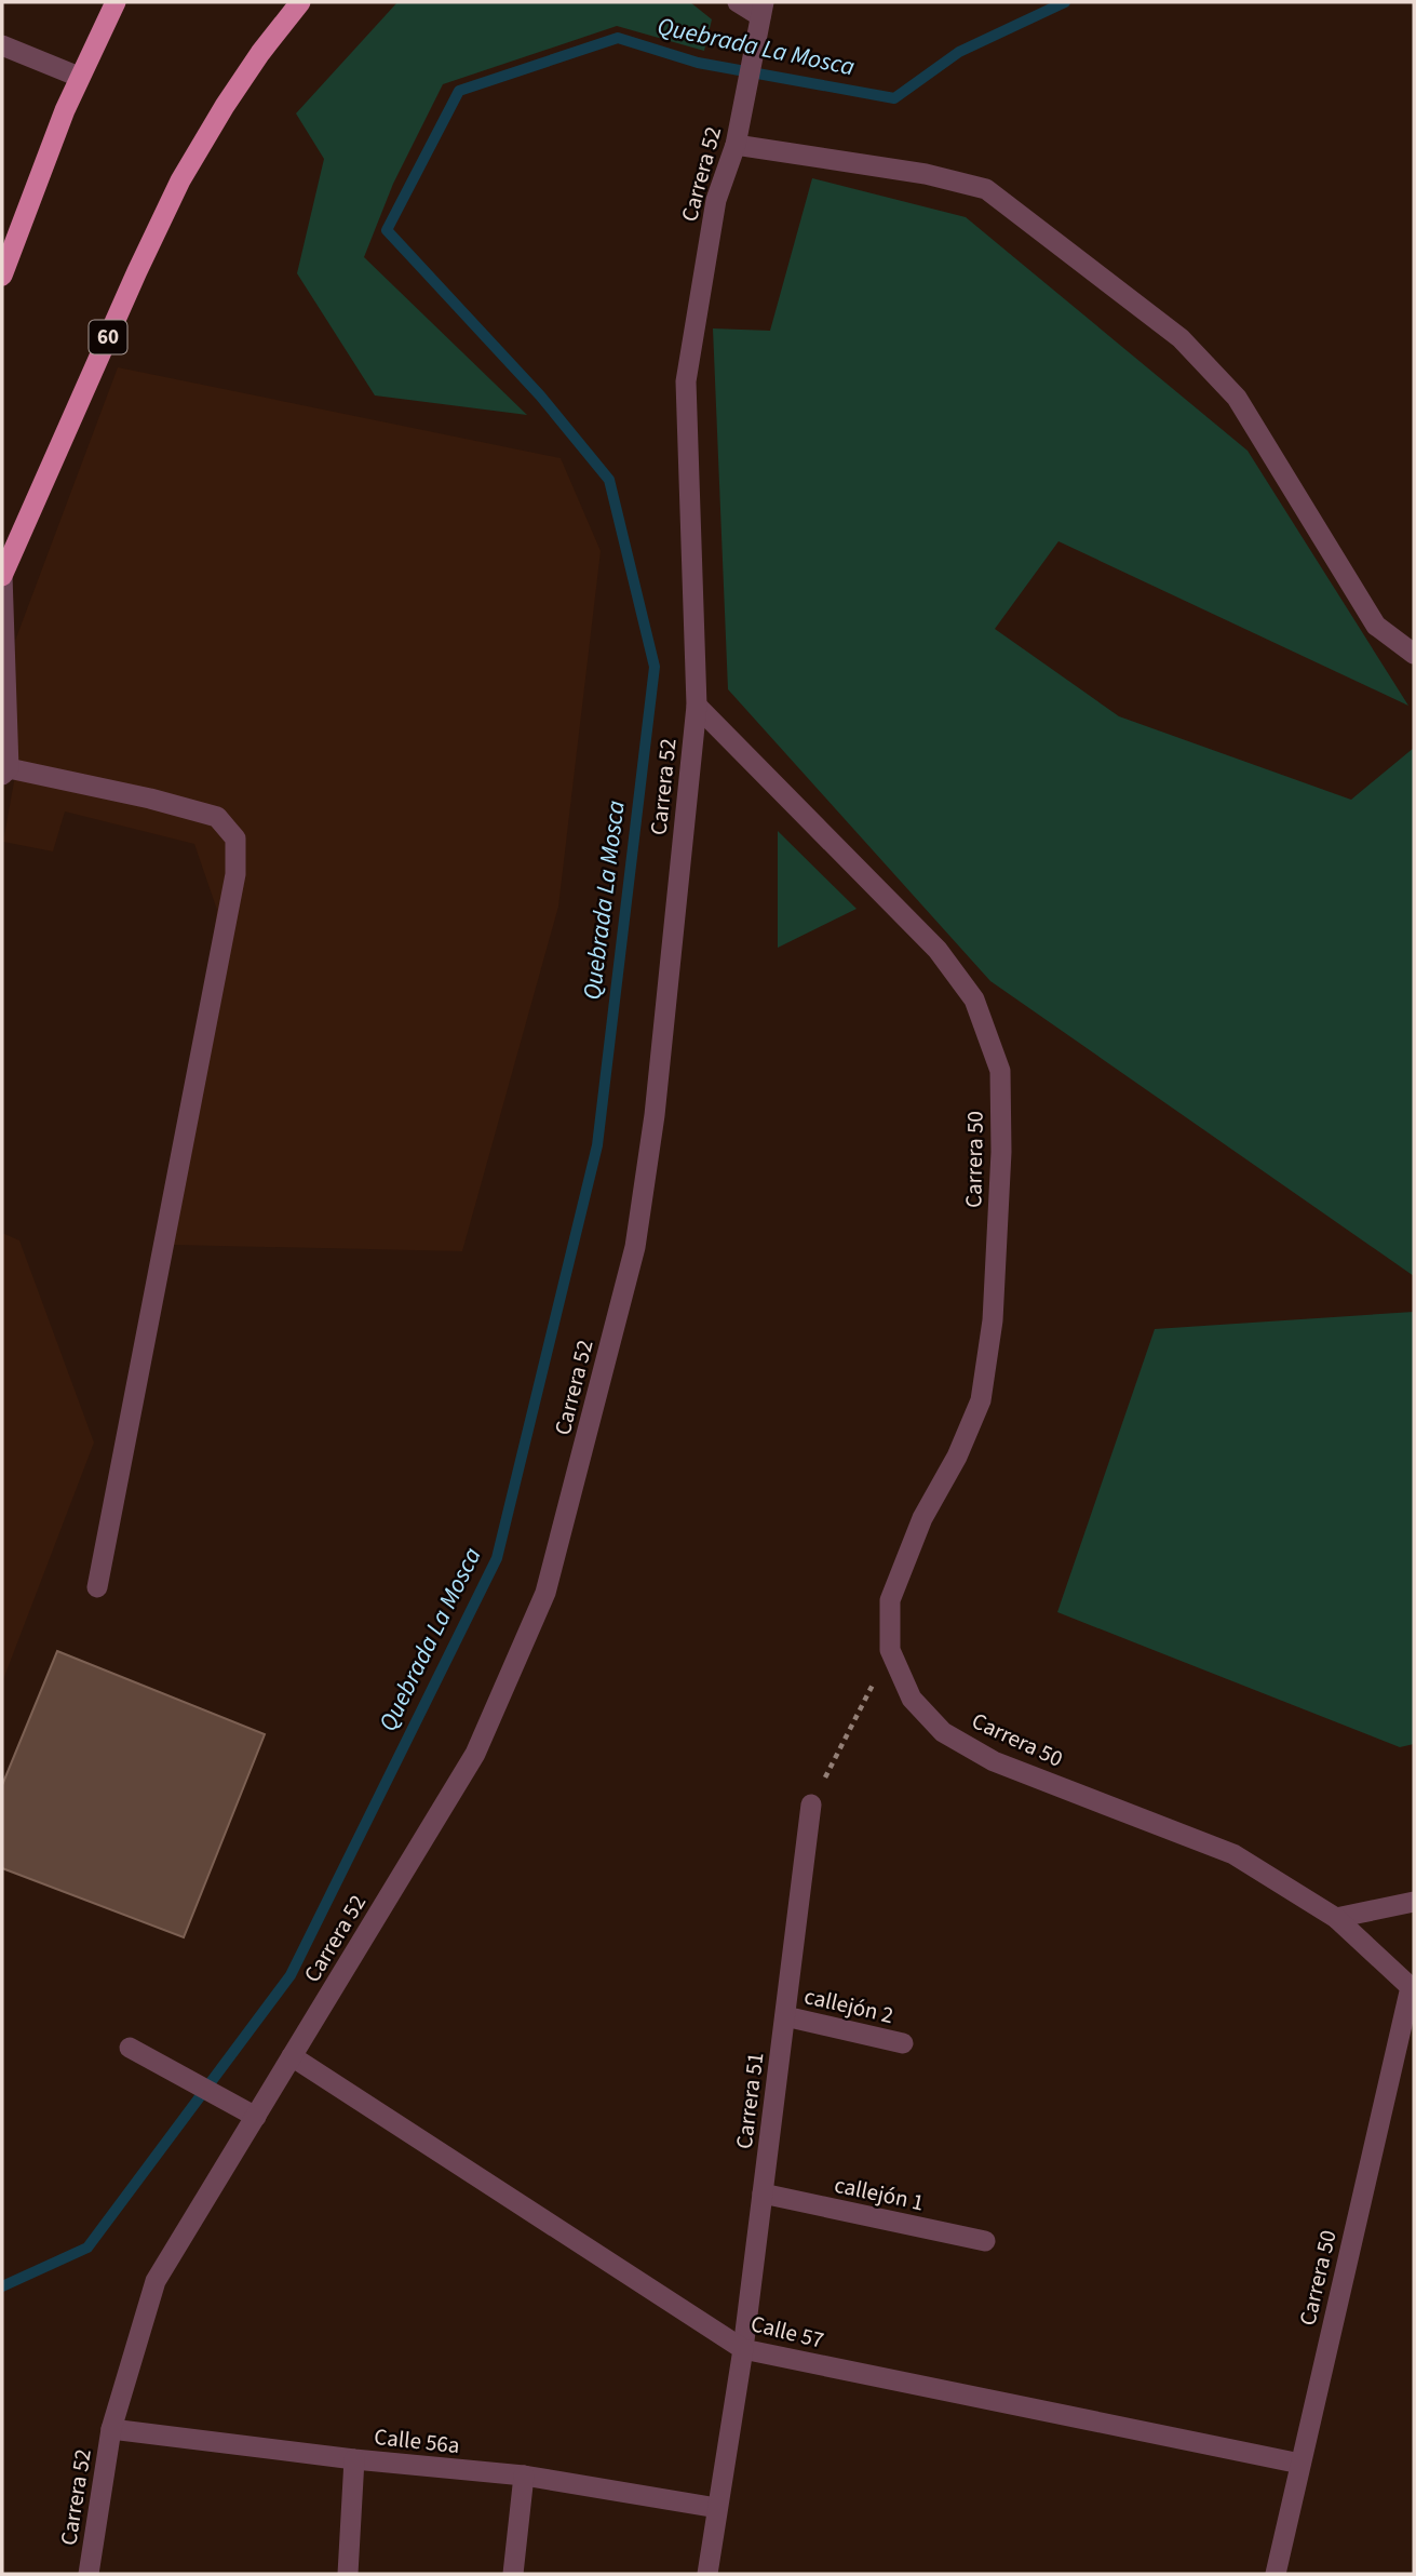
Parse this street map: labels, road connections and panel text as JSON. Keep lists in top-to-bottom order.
{
  "streets": {
    "highway": ["60"],
    "street": [
      "Carrera 52",
      "Carrera 50",
      "callejón 2",
      "Carrera 51",
      "callejón 1",
      "Calle 57",
      "Calle 56a"
    ]
  },
  "crossings": [
    ["Carrera 52", "Carrera 50"],
    ["Carrera 52", "Calle 57"],
    ["Carrera 52", "Calle 56a"],
    ["Carrera 50", "Calle 57"],
    ["callejón 2", "Carrera 51"],
    ["Carrera 51", "callejón 1"],
    ["Carrera 51", "Calle 57"],
    ["Carrera 51", "Calle 56a"]
  ],
  "water": ["Quebrada La Mosca"]
}
